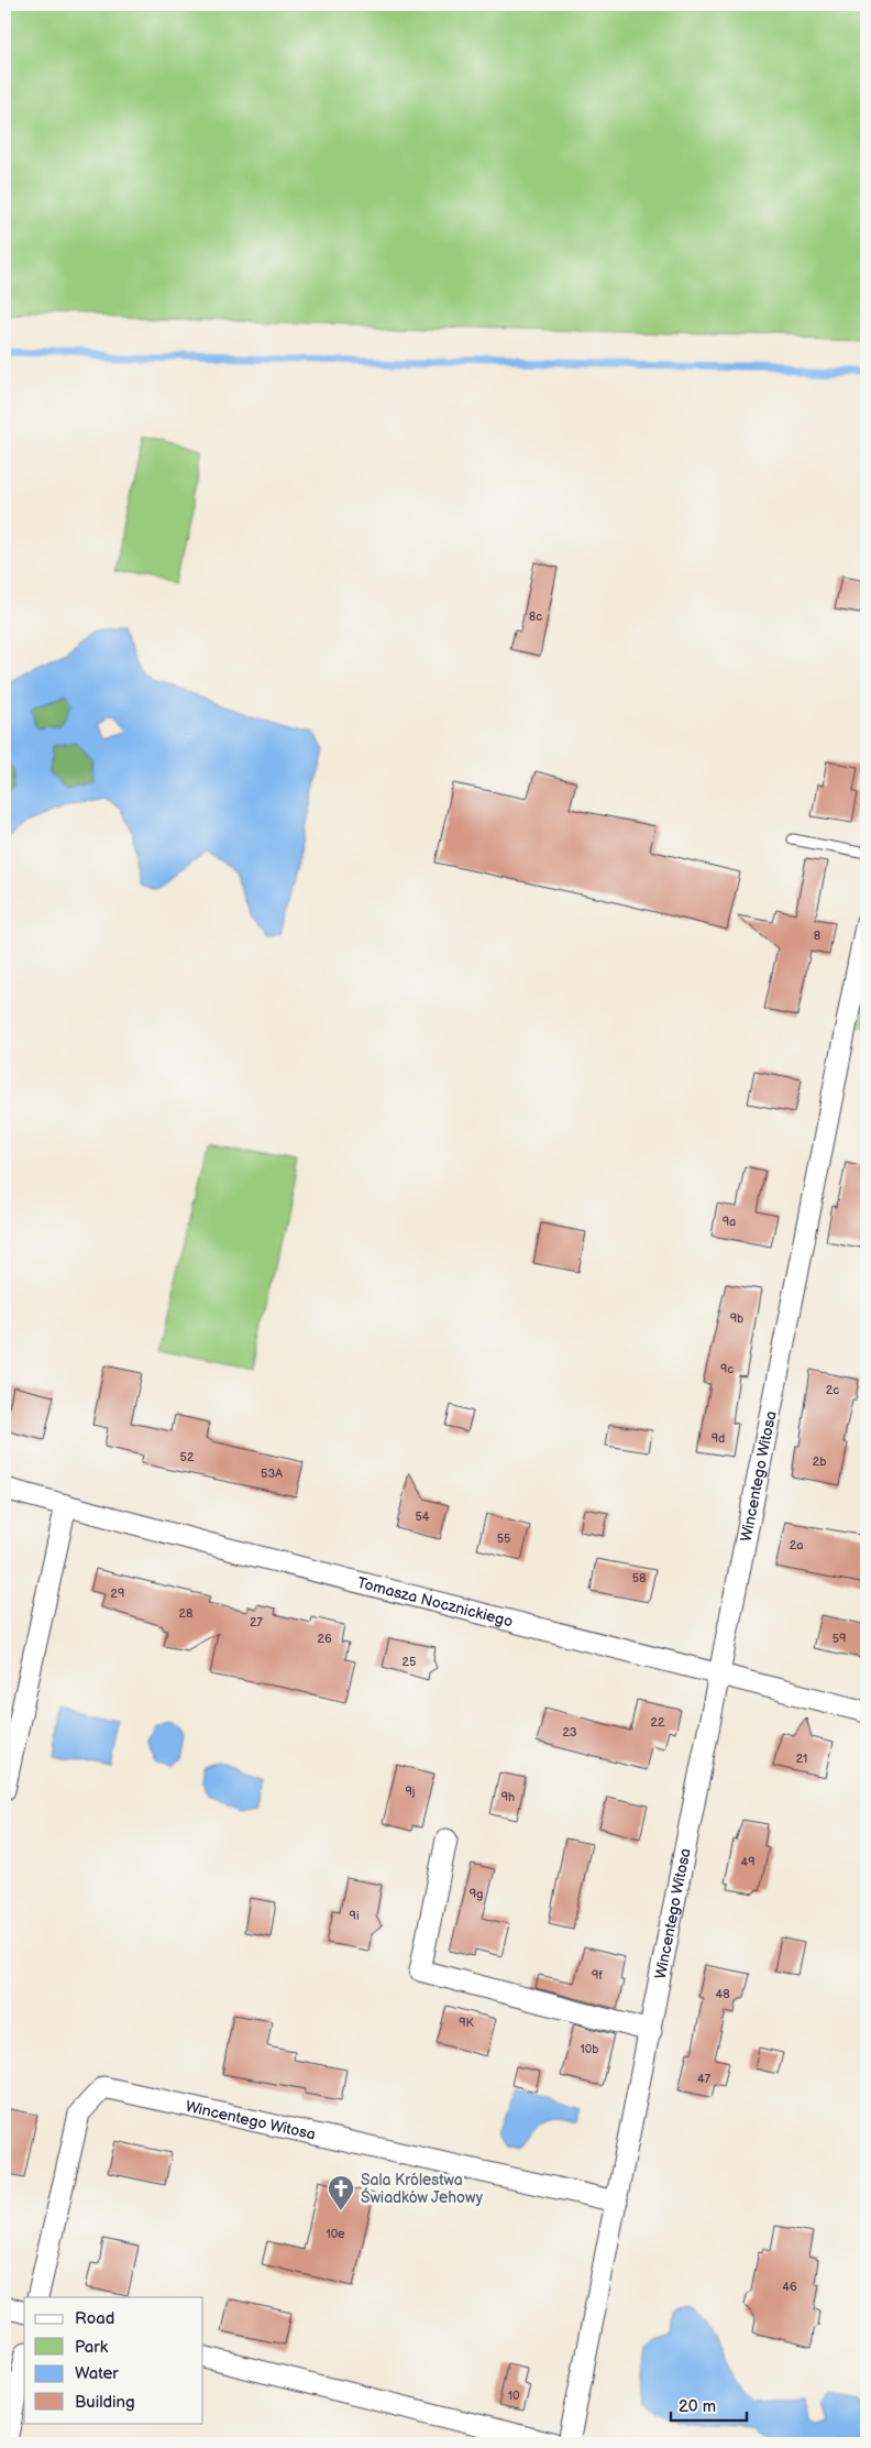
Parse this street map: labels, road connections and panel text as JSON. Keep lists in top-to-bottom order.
{
  "streets": {
    "street": ["Wincentego Witosa", "Tomasza Nocznickiego"]
  },
  "crossings": [
    ["Wincentego Witosa", "Tomasza Nocznickiego"]
  ],
  "places": {
    "church": ["Sala Królestwa Świadków Jehowy"]
  },
  "house_numbers": [
    "8c",
    "8",
    "9a",
    "9b",
    "9c",
    "2c",
    "9d",
    "52",
    "2b",
    "53A",
    "54",
    "55",
    "2a",
    "58",
    "29",
    "28",
    "27",
    "26",
    "59",
    "25",
    "22",
    "23",
    "21",
    "9j",
    "9h",
    "49",
    "9g",
    "9i",
    "9f",
    "48",
    "9K",
    "10b",
    "47",
    "10e",
    "46",
    "10"
  ],
  "legend": [
    "Road",
    "Park",
    "Water",
    "Building"
  ],
  "scale_bar": "20 m"
}
